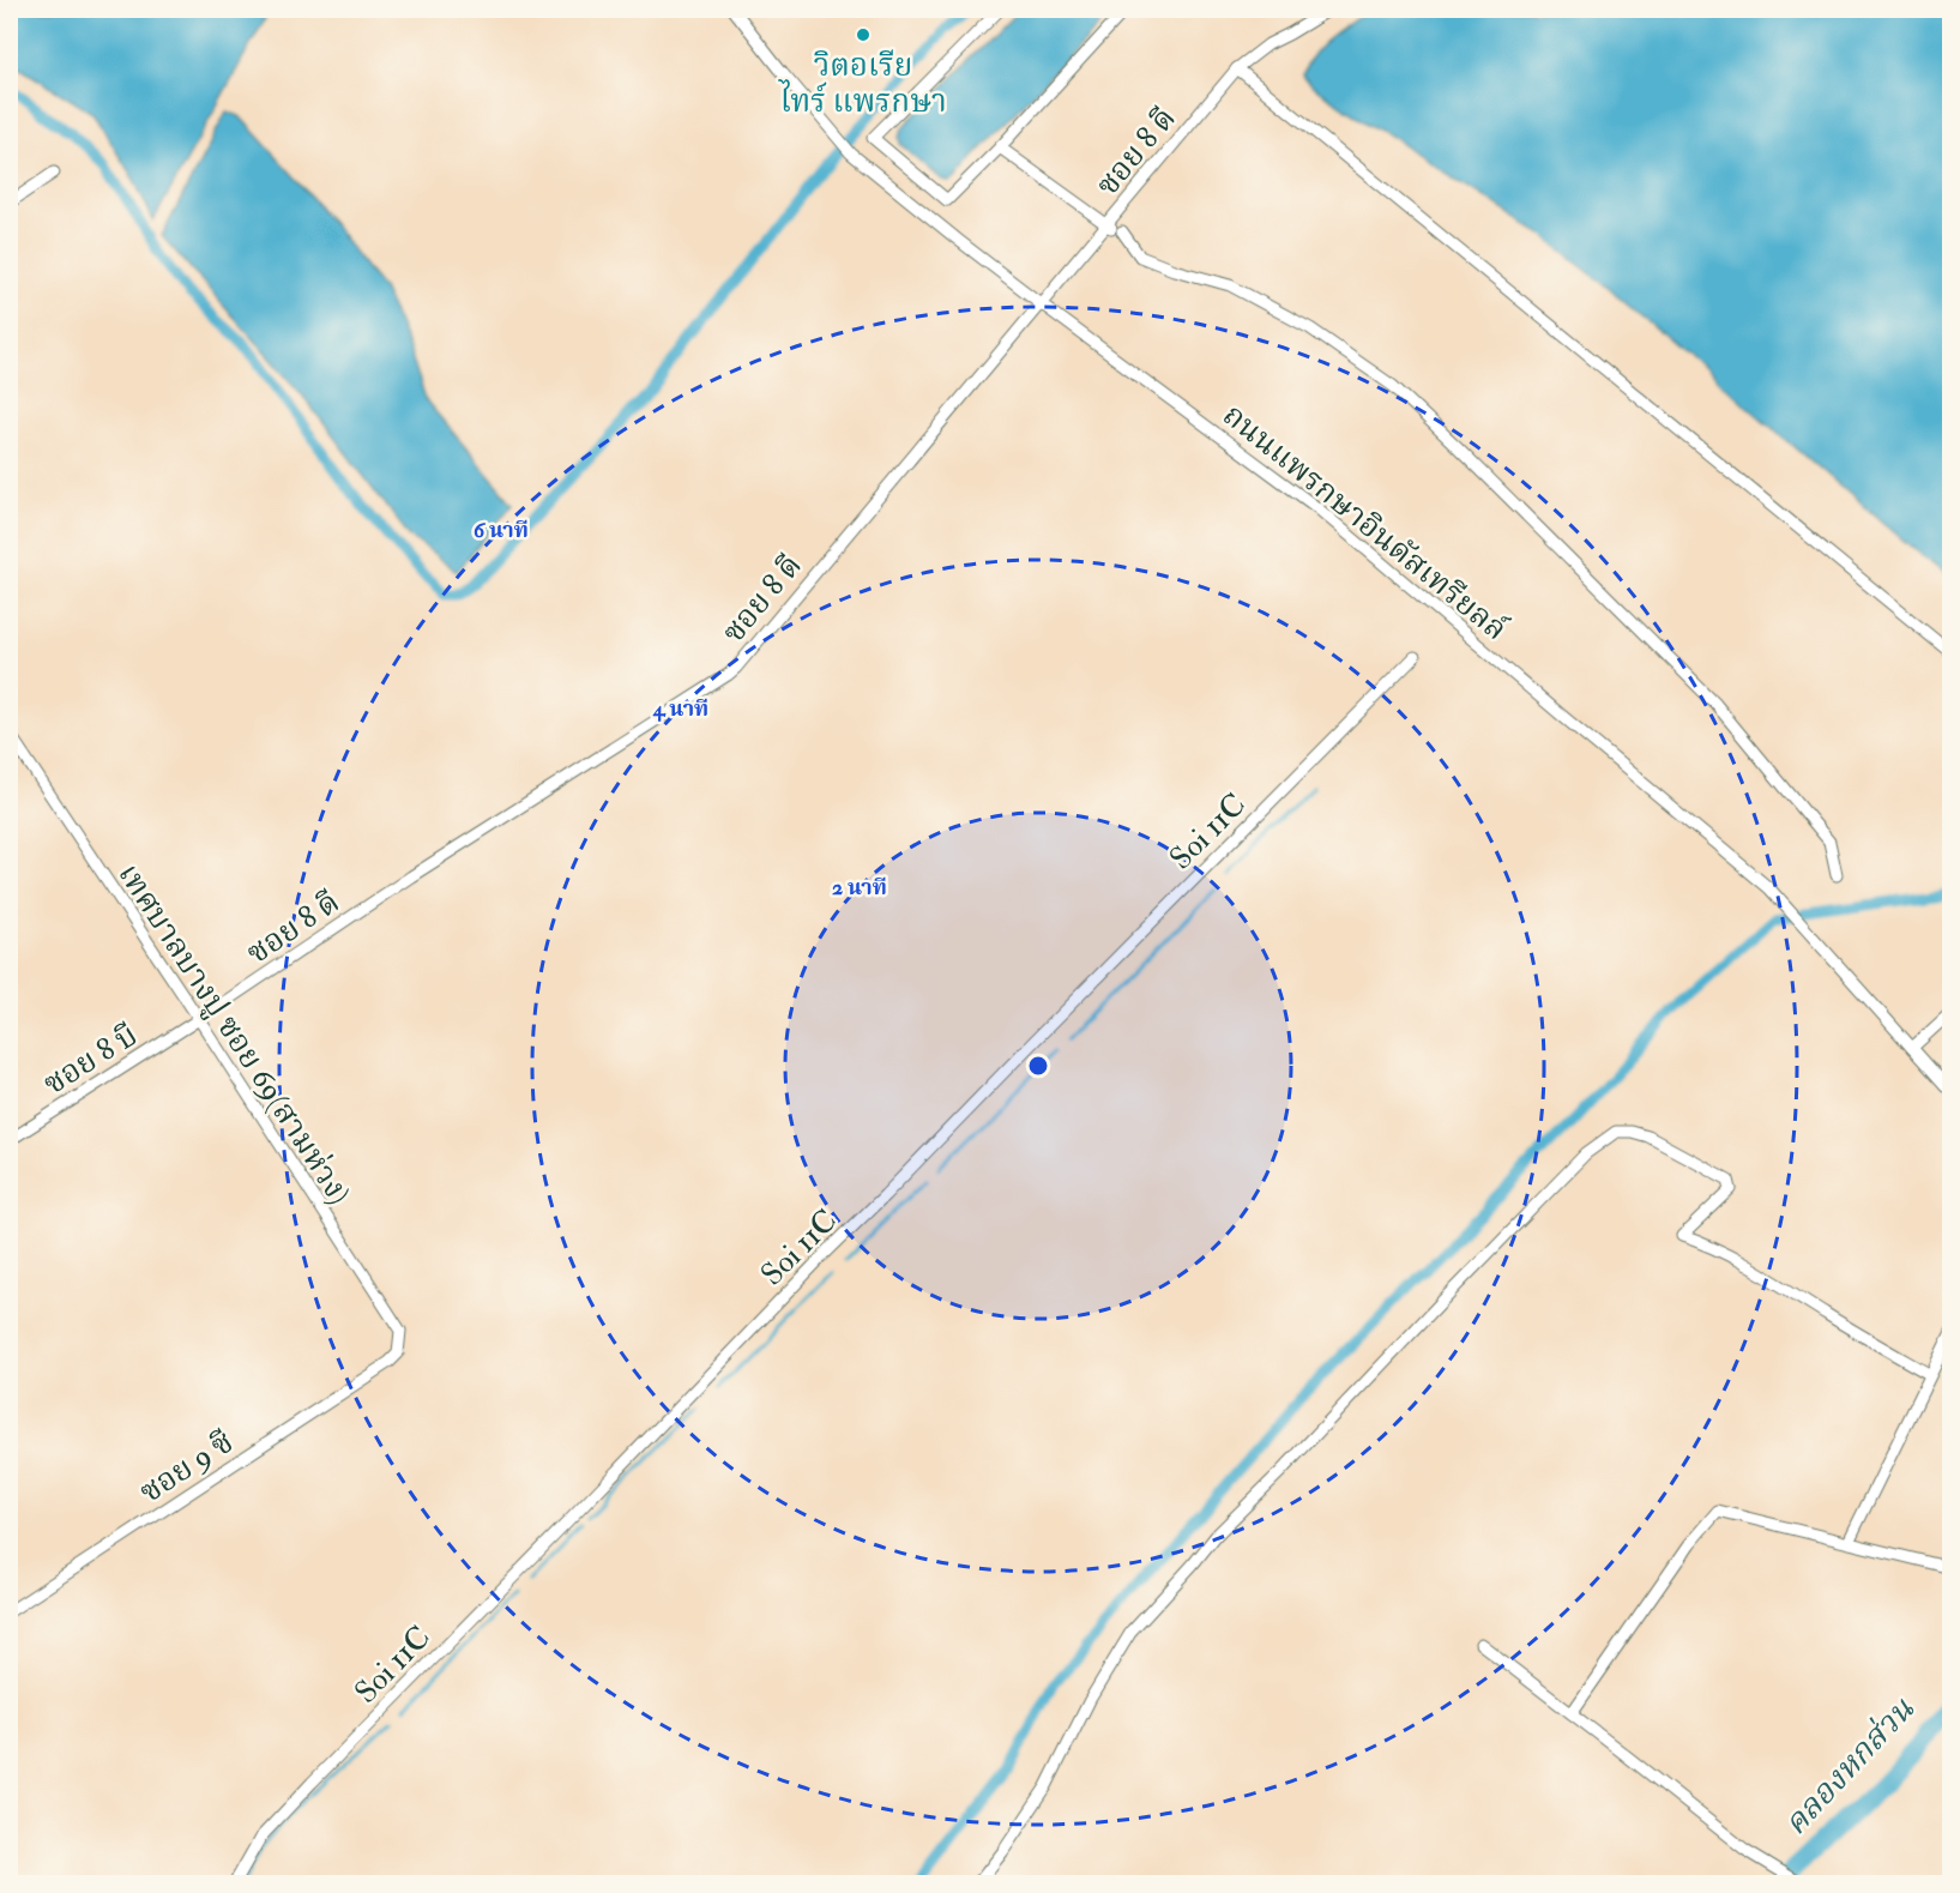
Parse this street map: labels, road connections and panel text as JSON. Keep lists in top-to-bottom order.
{
  "streets": {
    "street": [
      "ซอย 8 ดี",
      "ถนนแพรกษาอินดัสเทรียลล์",
      "Soi 11C",
      "เทศบาลบางปู ซอย 69(สามห่วง)",
      "ซอย 8 บี",
      "ซอย 9 ซี"
    ]
  },
  "crossings": [
    ["ซอย 8 ดี", "ถนนแพรกษาอินดัสเทรียลล์"],
    ["ซอย 8 ดี", "เทศบาลบางปู ซอย 69(สามห่วง)"],
    ["ซอย 8 ดี", "ซอย 8 บี"],
    ["เทศบาลบางปู ซอย 69(สามห่วง)", "ซอย 8 บี"],
    ["เทศบาลบางปู ซอย 69(สามห่วง)", "ซอย 9 ซี"]
  ],
  "water": ["คลองหกส่วน"],
  "places": ["วิตอเรีย ไทร์ แพรกษา"],
  "rings": ["6 นาที", "4 นาที", "2 นาที"]
}
